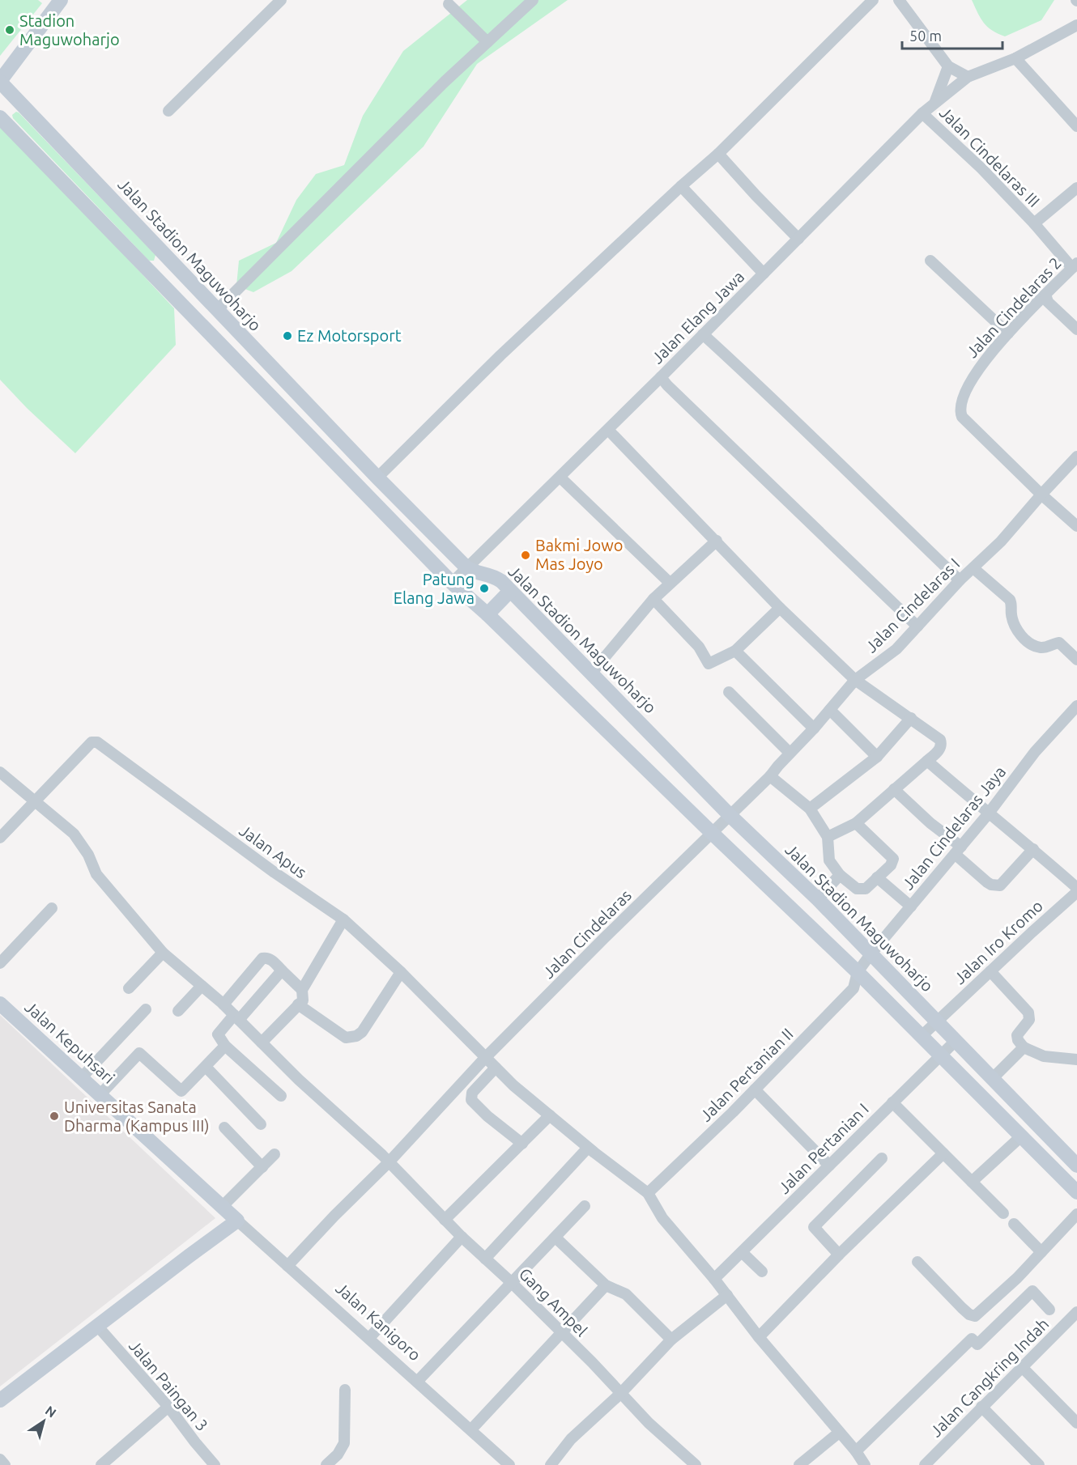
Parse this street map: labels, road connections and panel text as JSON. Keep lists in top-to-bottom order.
{
  "streets": {
    "main road": ["Jalan Stadion Maguwoharjo", "Jalan Kepuhsari", "Jalan Kanigoro"],
    "street": [
      "Jalan Cindelaras III",
      "Jalan Cindelaras 2",
      "Jalan Elang Jawa",
      "Jalan Cindelaras I",
      "Jalan Cindelaras Jaya",
      "Jalan Apus",
      "Jalan Cindelaras",
      "Jalan Iro Kromo",
      "Jalan Pertanian II",
      "Jalan Pertanian I",
      "Gang Ampel",
      "Jalan Cangkring Indah",
      "Jalan Paingan 3"
    ]
  },
  "crossings": [
    ["Jalan Cindelaras III", "Jalan Cindelaras 2"],
    ["Jalan Cindelaras III", "Jalan Elang Jawa"],
    ["Jalan Stadion Maguwoharjo", "Jalan Elang Jawa"],
    ["Jalan Stadion Maguwoharjo", "Jalan Cindelaras I"],
    ["Jalan Stadion Maguwoharjo", "Jalan Cindelaras Jaya"],
    ["Jalan Stadion Maguwoharjo", "Jalan Cindelaras"],
    ["Jalan Stadion Maguwoharjo", "Jalan Iro Kromo"],
    ["Jalan Stadion Maguwoharjo", "Jalan Pertanian I"],
    ["Jalan Cindelaras 2", "Jalan Cindelaras I"],
    ["Jalan Cindelaras I", "Jalan Cindelaras"],
    ["Jalan Cindelaras Jaya", "Jalan Pertanian II"],
    ["Jalan Apus", "Jalan Cindelaras"],
    ["Jalan Apus", "Jalan Pertanian II"],
    ["Jalan Apus", "Gang Ampel"],
    ["Jalan Cindelaras", "Gang Ampel"],
    ["Jalan Cindelaras", "Jalan Kanigoro"],
    ["Jalan Kepuhsari", "Jalan Kanigoro"]
  ],
  "places": [
    "Stadion Maguwoharjo",
    "Ez Motorsport",
    "Bakmi Jowo Mas Joyo",
    "Patung Elang Jawa",
    "Universitas Sanata Dharma (Kampus III)"
  ],
  "scale_bar": "50 m",
  "north": "top right"
}
